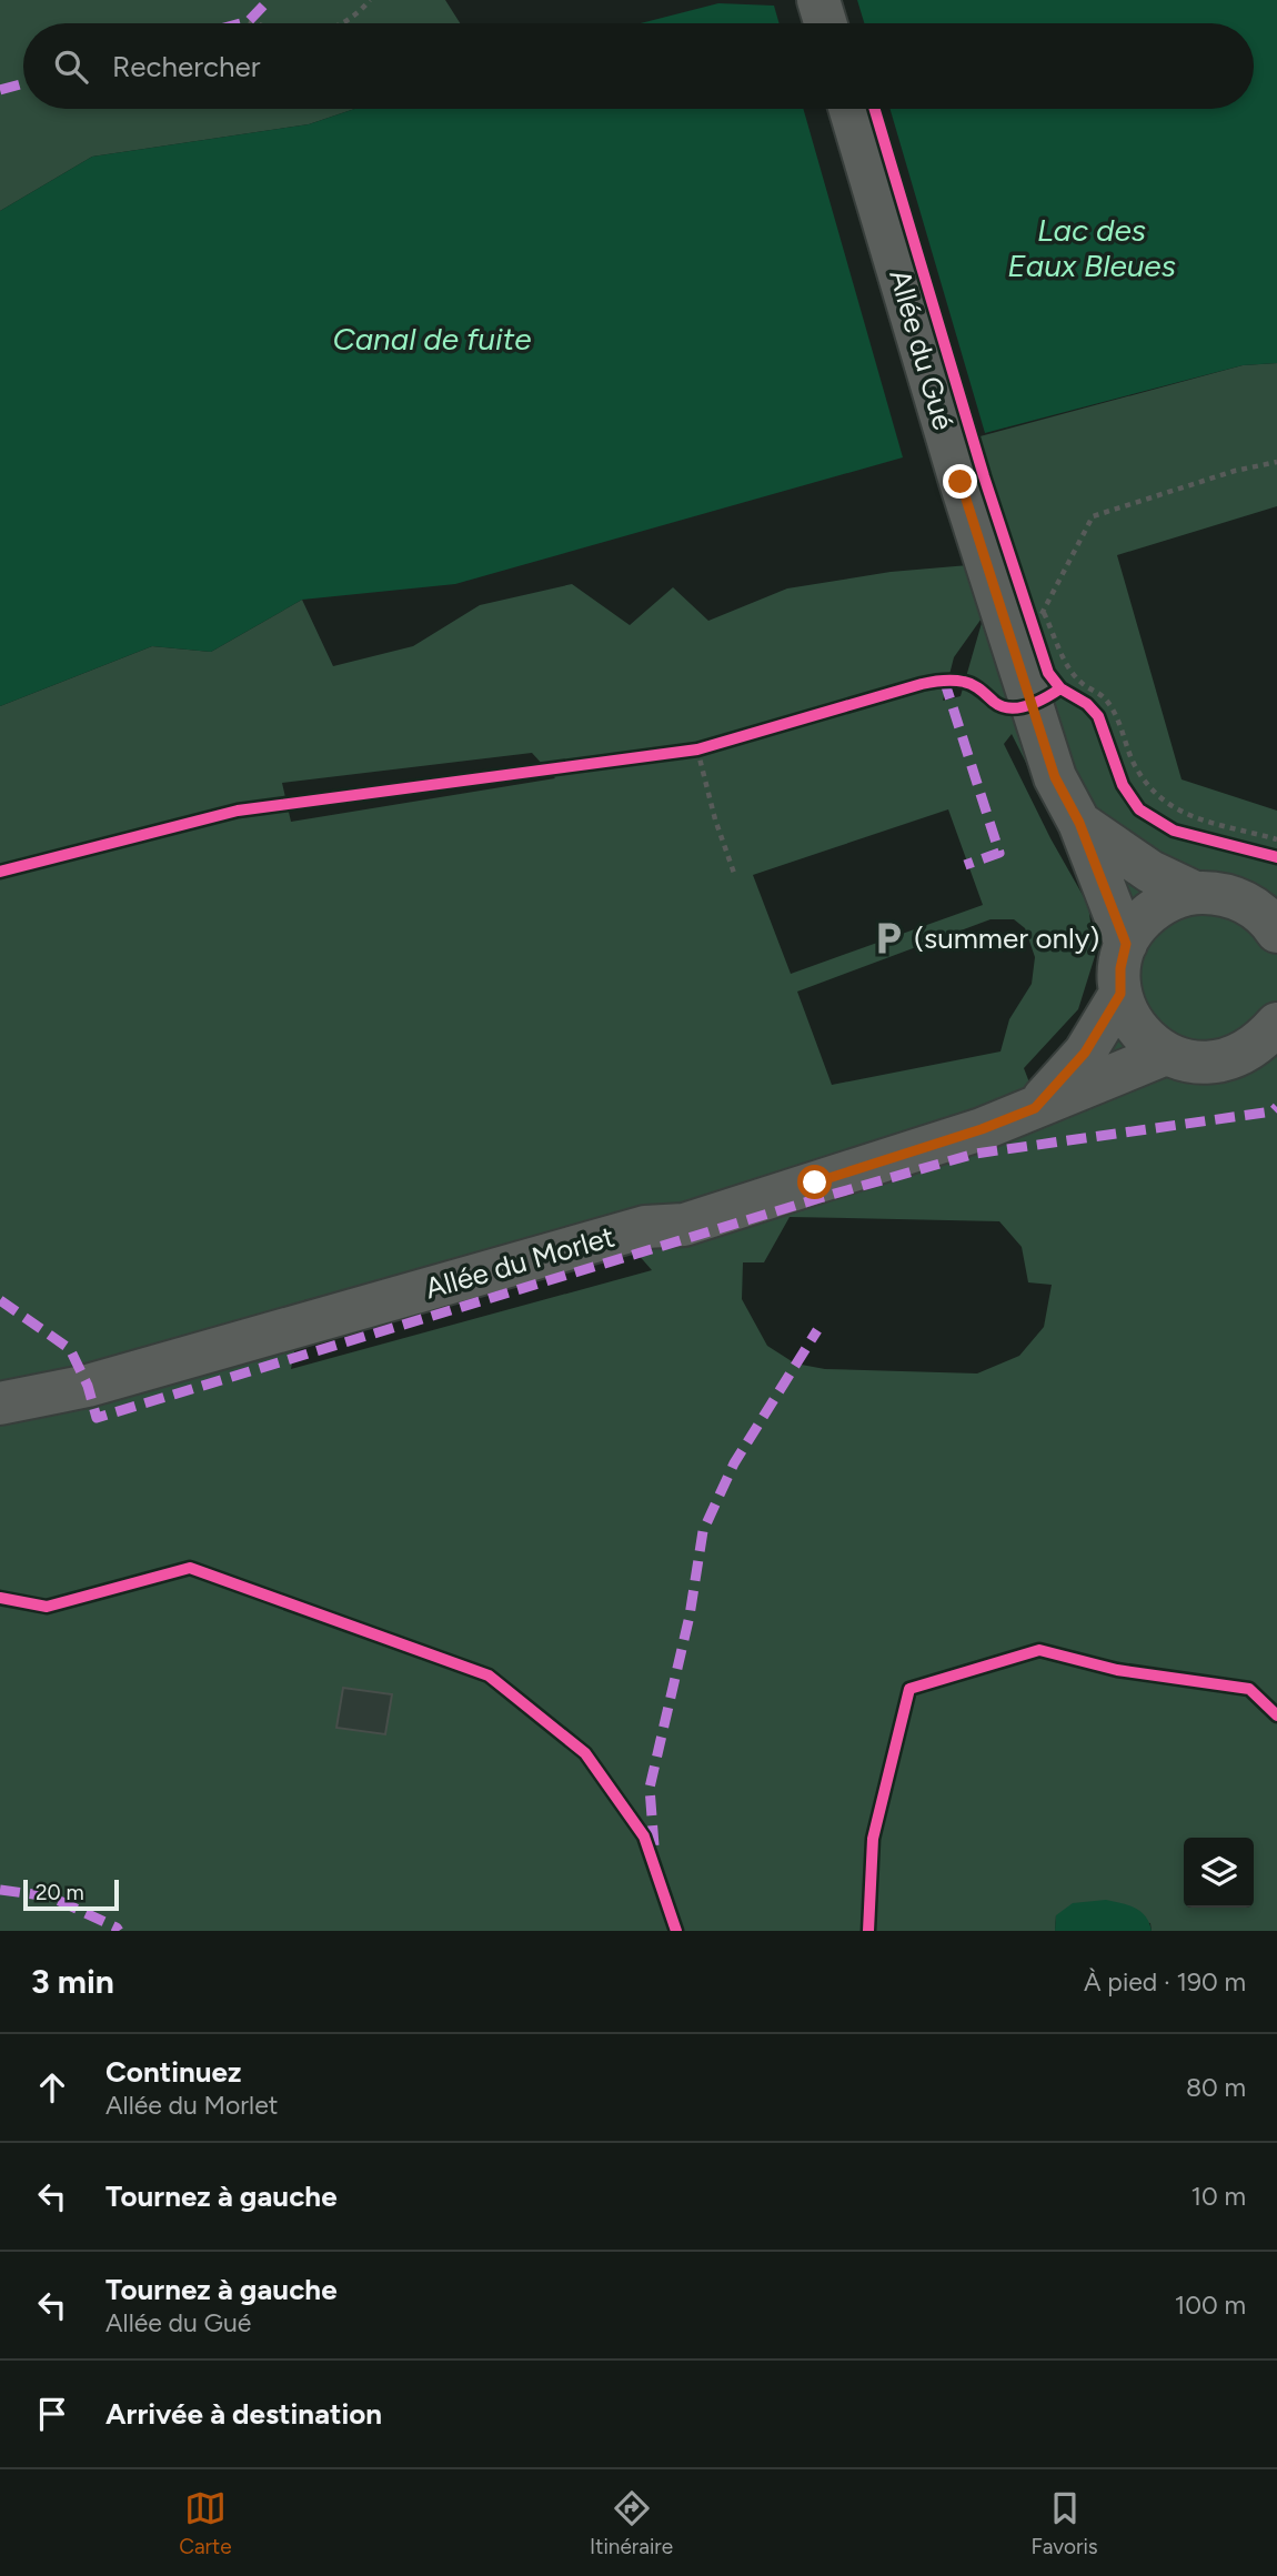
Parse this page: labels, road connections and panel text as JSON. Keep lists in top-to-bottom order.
{
  "streets": {
    "street": ["Allée du Gué", "Allée du Morlet"]
  },
  "water": ["Lac des Eaux Bleues", "Canal de fuite"],
  "places": {
    "parking": ["(summer only)"]
  },
  "scale_bar": "20 m",
  "page": {
    "search": "Rechercher",
    "scale": "20 m",
    "heading": ["3 min", "À pied · 190 m"],
    "list": [
      ["Continuez", "Allée du Morlet", "80 m"],
      ["Tournez à gauche", "10 m"],
      ["Tournez à gauche", "Allée du Gué", "100 m"],
      "Arrivée à destination"
    ],
    "nav": ["Carte", "Itinéraire", "Favoris"]
  }
}
